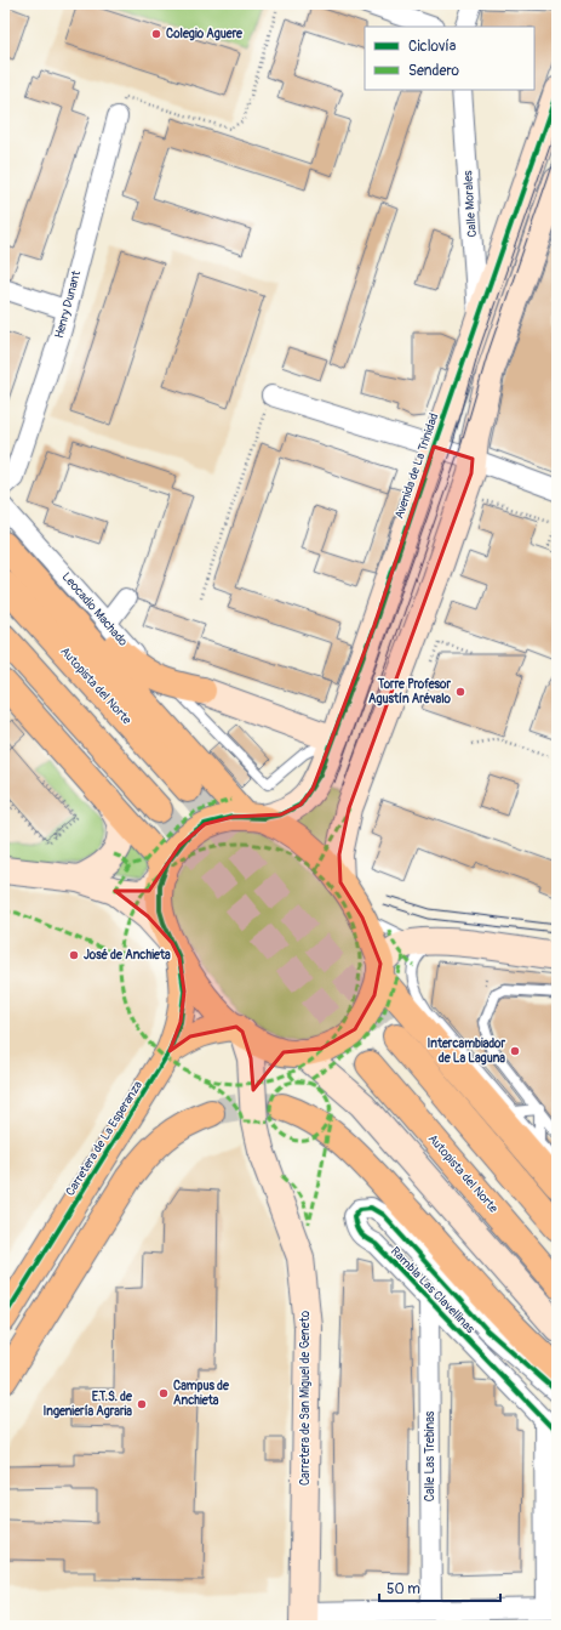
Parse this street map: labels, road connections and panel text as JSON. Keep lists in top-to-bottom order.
{
  "streets": {
    "main road": [
      "Avenida de La Trinidad",
      "Autopista del Norte",
      "Carretera de La Esperanza",
      "Carretera de San Miguel de Geneto"
    ],
    "street": [
      "Calle Morales",
      "Henry Dunant",
      "Leocadio Machado",
      "Rambla Las Clavellinas",
      "Calle Las Trebinas"
    ]
  },
  "crossings": [
    ["Calle Morales", "Avenida de La Trinidad"],
    ["Carretera de La Esperanza", "Carretera de San Miguel de Geneto"],
    ["Rambla Las Clavellinas", "Calle Las Trebinas"]
  ],
  "places": [
    "Colegio Aguere",
    "Torre Profesor Agustín Arévalo",
    "José de Anchieta",
    "Intercambiador de La Laguna",
    "Campus de Anchieta",
    "E.T.S. de Ingeniería Agraria"
  ],
  "legend": ["Ciclovía", "Sendero"],
  "scale_bar": "50 m"
}
